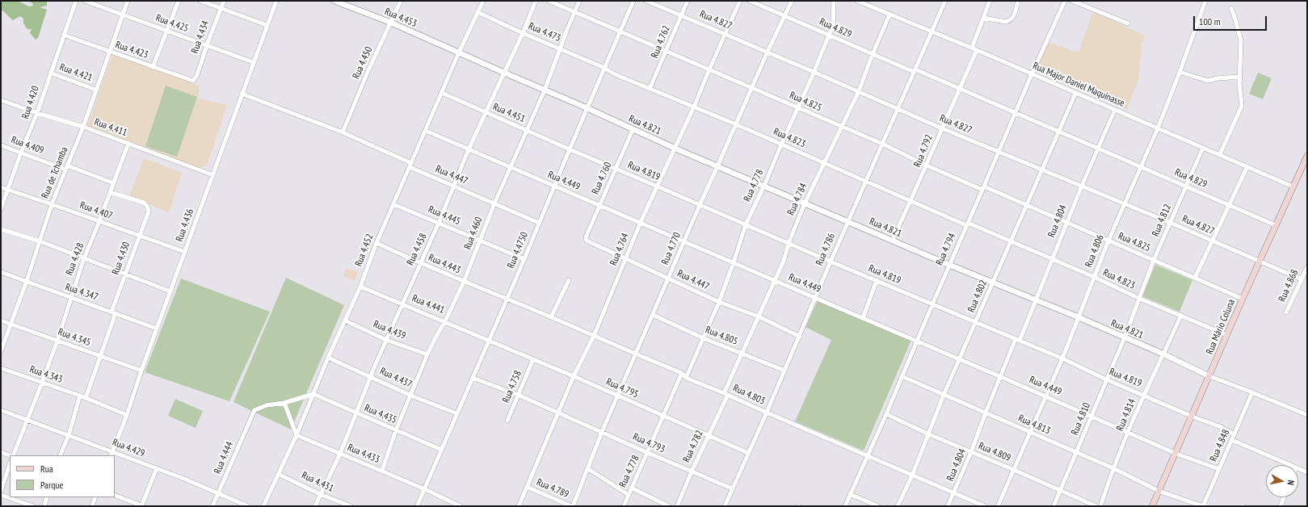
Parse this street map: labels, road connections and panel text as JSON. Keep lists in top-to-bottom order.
{
  "streets": {
    "main road": ["Rua Mário Coluna"],
    "street": [
      "Rua 4.453",
      "Rua 4.827",
      "Rua 4.425",
      "Rua 4.829",
      "Rua 4.473",
      "Rua 4.434",
      "Rua 4.762",
      "Rua 4.423",
      "Rua 4.450",
      "Rua 4.421",
      "Rua Major Daniel Maquinasse",
      "Rua 4.825",
      "Rua 4.420",
      "Rua 4.451",
      "Rua 4.821",
      "Rua 4.411",
      "Rua 4.823",
      "Rua 4.409",
      "Rua 4.792",
      "Rua 4.819",
      "Rua de Tchamba",
      "Rua 4.447",
      "Rua 4.760",
      "Rua 4.449",
      "Rua 4.778",
      "Rua 4.784",
      "Rua 4.407",
      "Rua 4.445",
      "Rua 4.812",
      "Rua 4.804",
      "Rua 4.436",
      "Rua 4.460",
      "Rua 4.770",
      "Rua 4.458",
      "Rua 4.764",
      "Rua 4.786",
      "Rua 4.794",
      "Rua 4.452",
      "Rua 4.4750",
      "Rua 4.806",
      "Rua 4.430",
      "Rua 4.428",
      "Rua 4.443",
      "Rua 4.868",
      "Rua 4.347",
      "Rua 4.802",
      "Rua 4.441",
      "Rua 4.439",
      "Rua 4.805",
      "Rua 4.345",
      "Rua 4.343",
      "Rua 4.437",
      "Rua 4.758",
      "Rua 4.795",
      "Rua 4.803",
      "Rua 4.435",
      "Rua 4.814",
      "Rua 4.810",
      "Rua 4.813",
      "Rua 4.793",
      "Rua 4.848",
      "Rua 4.782",
      "Rua 4.429",
      "Rua 4.809",
      "Rua 4.433",
      "Rua 4.444",
      "Rua 4.431",
      "Rua 4.789"
    ]
  },
  "crossings": [
    ["Rua 4.453", "Rua 4.450"],
    ["Rua 4.453", "Rua 4.821"],
    ["Rua 4.453", "Rua 4.452"],
    ["Rua 4.827", "Rua 4.762"],
    ["Rua 4.827", "Rua 4.792"],
    ["Rua 4.827", "Rua 4.778"],
    ["Rua 4.827", "Rua 4.784"],
    ["Rua 4.827", "Rua 4.812"],
    ["Rua 4.827", "Rua 4.804"],
    ["Rua 4.827", "Rua 4.770"],
    ["Rua 4.827", "Rua 4.764"],
    ["Rua 4.827", "Rua 4.786"],
    ["Rua 4.827", "Rua 4.794"],
    ["Rua 4.827", "Rua 4.806"],
    ["Rua 4.827", "Rua 4.868"],
    ["Rua 4.827", "Rua 4.802"],
    ["Rua 4.827", "Rua Mário Coluna"],
    ["Rua 4.425", "Rua 4.434"],
    ["Rua 4.425", "Rua de Tchamba"],
    ["Rua 4.425", "Rua 4.436"],
    ["Rua 4.829", "Rua 4.792"],
    ["Rua 4.829", "Rua 4.778"],
    ["Rua 4.829", "Rua 4.784"],
    ["Rua 4.829", "Rua 4.812"],
    ["Rua 4.829", "Rua 4.804"],
    ["Rua 4.829", "Rua 4.770"],
    ["Rua 4.829", "Rua 4.786"],
    ["Rua 4.829", "Rua 4.794"],
    ["Rua 4.829", "Rua 4.806"],
    ["Rua 4.829", "Rua 4.802"],
    ["Rua 4.829", "Rua Mário Coluna"],
    ["Rua 4.473", "Rua 4.823"],
    ["Rua 4.473", "Rua 4.460"],
    ["Rua 4.473", "Rua 4.458"],
    ["Rua 4.473", "Rua 4.452"],
    ["Rua 4.473", "Rua 4.4750"],
    ["Rua 4.434", "Rua 4.423"],
    ["Rua 4.762", "Rua 4.825"],
    ["Rua 4.762", "Rua 4.823"],
    ["Rua 4.423", "Rua 4.420"],
    ["Rua 4.423", "Rua de Tchamba"],
    ["Rua 4.450", "Rua 4.447"],
    ["Rua 4.421", "Rua 4.420"],
    ["Rua 4.421", "Rua de Tchamba"],
    ["Rua Major Daniel Maquinasse", "Rua 4.792"],
    ["Rua Major Daniel Maquinasse", "Rua 4.784"],
    ["Rua Major Daniel Maquinasse", "Rua 4.812"],
    ["Rua Major Daniel Maquinasse", "Rua 4.804"],
    ["Rua Major Daniel Maquinasse", "Rua 4.786"],
    ["Rua Major Daniel Maquinasse", "Rua 4.794"],
    ["Rua Major Daniel Maquinasse", "Rua 4.806"],
    ["Rua Major Daniel Maquinasse", "Rua 4.802"],
    ["Rua Major Daniel Maquinasse", "Rua Mário Coluna"],
    ["Rua 4.825", "Rua 4.792"],
    ["Rua 4.825", "Rua 4.778"],
    ["Rua 4.825", "Rua 4.784"],
    ["Rua 4.825", "Rua 4.812"],
    ["Rua 4.825", "Rua 4.804"],
    ["Rua 4.825", "Rua 4.460"],
    ["Rua 4.825", "Rua 4.770"],
    ["Rua 4.825", "Rua 4.764"],
    ["Rua 4.825", "Rua 4.786"],
    ["Rua 4.825", "Rua 4.794"],
    ["Rua 4.825", "Rua 4.4750"],
    ["Rua 4.825", "Rua 4.806"],
    ["Rua 4.825", "Rua 4.802"],
    ["Rua 4.825", "Rua Mário Coluna"],
    ["Rua 4.420", "Rua 4.411"],
    ["Rua 4.420", "Rua 4.409"],
    ["Rua 4.420", "Rua 4.407"],
    ["Rua 4.451", "Rua 4.819"],
    ["Rua 4.451", "Rua 4.460"],
    ["Rua 4.451", "Rua 4.458"],
    ["Rua 4.451", "Rua 4.452"],
    ["Rua 4.451", "Rua 4.4750"],
    ["Rua 4.821", "Rua 4.792"],
    ["Rua 4.821", "Rua 4.760"],
    ["Rua 4.821", "Rua 4.778"],
    ["Rua 4.821", "Rua 4.784"],
    ["Rua 4.821", "Rua 4.812"],
    ["Rua 4.821", "Rua 4.804"],
    ["Rua 4.821", "Rua 4.460"],
    ["Rua 4.821", "Rua 4.770"],
    ["Rua 4.821", "Rua 4.458"],
    ["Rua 4.821", "Rua 4.764"],
    ["Rua 4.821", "Rua 4.786"],
    ["Rua 4.821", "Rua 4.794"],
    ["Rua 4.821", "Rua 4.452"],
    ["Rua 4.821", "Rua 4.4750"],
    ["Rua 4.821", "Rua 4.806"],
    ["Rua 4.821", "Rua 4.802"],
    ["Rua 4.821", "Rua Mário Coluna"],
    ["Rua 4.821", "Rua 4.814"],
    ["Rua 4.821", "Rua 4.810"],
    ["Rua 4.821", "Rua 4.848"],
    ["Rua 4.411", "Rua de Tchamba"],
    ["Rua 4.411", "Rua 4.436"],
    ["Rua 4.411", "Rua 4.428"],
    ["Rua 4.823", "Rua 4.792"],
    ["Rua 4.823", "Rua 4.778"],
    ["Rua 4.823", "Rua 4.784"],
    ["Rua 4.823", "Rua 4.812"],
    ["Rua 4.823", "Rua 4.804"],
    ["Rua 4.823", "Rua 4.770"],
    ["Rua 4.823", "Rua 4.764"],
    ["Rua 4.823", "Rua 4.786"],
    ["Rua 4.823", "Rua 4.794"],
    ["Rua 4.823", "Rua 4.4750"],
    ["Rua 4.823", "Rua 4.806"],
    ["Rua 4.823", "Rua 4.802"],
    ["Rua 4.823", "Rua Mário Coluna"],
    ["Rua 4.823", "Rua 4.814"],
    ["Rua 4.409", "Rua de Tchamba"],
    ["Rua 4.409", "Rua 4.428"],
    ["Rua 4.819", "Rua 4.760"],
    ["Rua 4.819", "Rua 4.778"],
    ["Rua 4.819", "Rua 4.784"],
    ["Rua 4.819", "Rua 4.804"],
    ["Rua 4.819", "Rua 4.770"],
    ["Rua 4.819", "Rua 4.764"],
    ["Rua 4.819", "Rua 4.786"],
    ["Rua 4.819", "Rua 4.794"],
    ["Rua 4.819", "Rua 4.4750"],
    ["Rua 4.819", "Rua 4.806"],
    ["Rua 4.819", "Rua 4.802"],
    ["Rua 4.819", "Rua Mário Coluna"],
    ["Rua 4.819", "Rua 4.814"],
    ["Rua 4.819", "Rua 4.810"],
    ["Rua 4.819", "Rua 4.848"],
    ["Rua de Tchamba", "Rua 4.407"],
    ["Rua de Tchamba", "Rua 4.347"],
    ["Rua de Tchamba", "Rua 4.345"],
    ["Rua 4.447", "Rua 4.760"],
    ["Rua 4.447", "Rua 4.778"],
    ["Rua 4.447", "Rua 4.784"],
    ["Rua 4.447", "Rua 4.436"],
    ["Rua 4.447", "Rua 4.460"],
    ["Rua 4.447", "Rua 4.770"],
    ["Rua 4.447", "Rua 4.458"],
    ["Rua 4.447", "Rua 4.764"],
    ["Rua 4.447", "Rua 4.786"],
    ["Rua 4.447", "Rua 4.452"],
    ["Rua 4.447", "Rua 4.4750"],
    ["Rua 4.760", "Rua 4.449"],
    ["Rua 4.449", "Rua 4.778"],
    ["Rua 4.449", "Rua 4.784"],
    ["Rua 4.449", "Rua 4.804"],
    ["Rua 4.449", "Rua 4.460"],
    ["Rua 4.449", "Rua 4.770"],
    ["Rua 4.449", "Rua 4.458"],
    ["Rua 4.449", "Rua 4.764"],
    ["Rua 4.449", "Rua 4.786"],
    ["Rua 4.449", "Rua 4.794"],
    ["Rua 4.449", "Rua 4.452"],
    ["Rua 4.449", "Rua 4.4750"],
    ["Rua 4.449", "Rua 4.806"],
    ["Rua 4.449", "Rua 4.802"],
    ["Rua 4.449", "Rua Mário Coluna"],
    ["Rua 4.449", "Rua 4.814"],
    ["Rua 4.449", "Rua 4.810"],
    ["Rua 4.449", "Rua 4.848"],
    ["Rua 4.778", "Rua 4.805"],
    ["Rua 4.778", "Rua 4.795"],
    ["Rua 4.778", "Rua 4.803"],
    ["Rua 4.778", "Rua 4.793"],
    ["Rua 4.784", "Rua 4.805"],
    ["Rua 4.784", "Rua 4.803"],
    ["Rua 4.784", "Rua 4.782"],
    ["Rua 4.407", "Rua 4.436"],
    ["Rua 4.407", "Rua 4.430"],
    ["Rua 4.407", "Rua 4.428"],
    ["Rua 4.445", "Rua 4.460"],
    ["Rua 4.445", "Rua 4.458"],
    ["Rua 4.445", "Rua 4.452"],
    ["Rua 4.445", "Rua 4.4750"],
    ["Rua 4.812", "Rua 4.810"],
    ["Rua 4.804", "Rua 4.803"],
    ["Rua 4.804", "Rua 4.813"],
    ["Rua 4.804", "Rua 4.809"],
    ["Rua 4.436", "Rua 4.347"],
    ["Rua 4.436", "Rua 4.345"],
    ["Rua 4.436", "Rua 4.343"],
    ["Rua 4.436", "Rua 4.429"],
    ["Rua 4.460", "Rua 4.443"],
    ["Rua 4.460", "Rua 4.441"],
    ["Rua 4.460", "Rua 4.439"],
    ["Rua 4.460", "Rua 4.437"],
    ["Rua 4.460", "Rua 4.435"],
    ["Rua 4.460", "Rua 4.433"],
    ["Rua 4.770", "Rua 4.805"],
    ["Rua 4.770", "Rua 4.795"],
    ["Rua 4.770", "Rua 4.803"],
    ["Rua 4.770", "Rua 4.793"],
    ["Rua 4.770", "Rua 4.789"],
    ["Rua 4.458", "Rua 4.443"],
    ["Rua 4.458", "Rua 4.441"],
    ["Rua 4.458", "Rua 4.439"],
    ["Rua 4.458", "Rua 4.437"],
    ["Rua 4.458", "Rua 4.435"],
    ["Rua 4.458", "Rua 4.433"],
    ["Rua 4.458", "Rua 4.431"],
    ["Rua 4.764", "Rua 4.795"],
    ["Rua 4.764", "Rua 4.803"],
    ["Rua 4.764", "Rua 4.793"],
    ["Rua 4.764", "Rua 4.789"],
    ["Rua 4.786", "Rua 4.805"],
    ["Rua 4.786", "Rua 4.795"],
    ["Rua 4.786", "Rua 4.803"],
    ["Rua 4.786", "Rua 4.793"],
    ["Rua 4.794", "Rua 4.803"],
    ["Rua 4.794", "Rua 4.813"],
    ["Rua 4.794", "Rua 4.809"],
    ["Rua 4.452", "Rua 4.443"],
    ["Rua 4.452", "Rua 4.441"],
    ["Rua 4.452", "Rua 4.439"],
    ["Rua 4.452", "Rua 4.437"],
    ["Rua 4.452", "Rua 4.435"],
    ["Rua 4.452", "Rua 4.433"],
    ["Rua 4.452", "Rua 4.431"],
    ["Rua 4.4750", "Rua 4.443"],
    ["Rua 4.4750", "Rua 4.441"],
    ["Rua 4.4750", "Rua 4.437"],
    ["Rua 4.4750", "Rua 4.795"],
    ["Rua 4.4750", "Rua 4.803"],
    ["Rua 4.4750", "Rua 4.435"],
    ["Rua 4.4750", "Rua 4.793"],
    ["Rua 4.4750", "Rua 4.433"],
    ["Rua 4.806", "Rua 4.813"],
    ["Rua 4.806", "Rua 4.809"],
    ["Rua 4.430", "Rua 4.428"],
    ["Rua 4.430", "Rua 4.347"],
    ["Rua 4.430", "Rua 4.345"],
    ["Rua 4.430", "Rua 4.343"],
    ["Rua 4.428", "Rua 4.347"],
    ["Rua 4.428", "Rua 4.345"],
    ["Rua 4.428", "Rua 4.343"],
    ["Rua 4.428", "Rua 4.429"],
    ["Rua 4.443", "Rua 4.803"],
    ["Rua 4.802", "Rua 4.803"],
    ["Rua 4.802", "Rua 4.813"],
    ["Rua 4.802", "Rua 4.809"],
    ["Rua 4.441", "Rua 4.795"],
    ["Rua Mário Coluna", "Rua 4.813"],
    ["Rua 4.758", "Rua 4.795"],
    ["Rua 4.758", "Rua 4.793"],
    ["Rua 4.795", "Rua 4.782"],
    ["Rua 4.803", "Rua 4.782"],
    ["Rua 4.814", "Rua 4.813"],
    ["Rua 4.810", "Rua 4.813"],
    ["Rua 4.810", "Rua 4.809"],
    ["Rua 4.813", "Rua 4.848"],
    ["Rua 4.793", "Rua 4.782"],
    ["Rua 4.429", "Rua 4.444"]
  ],
  "legend": ["Rua", "Parque"],
  "scale_bar": "100 m",
  "north": "right"
}
